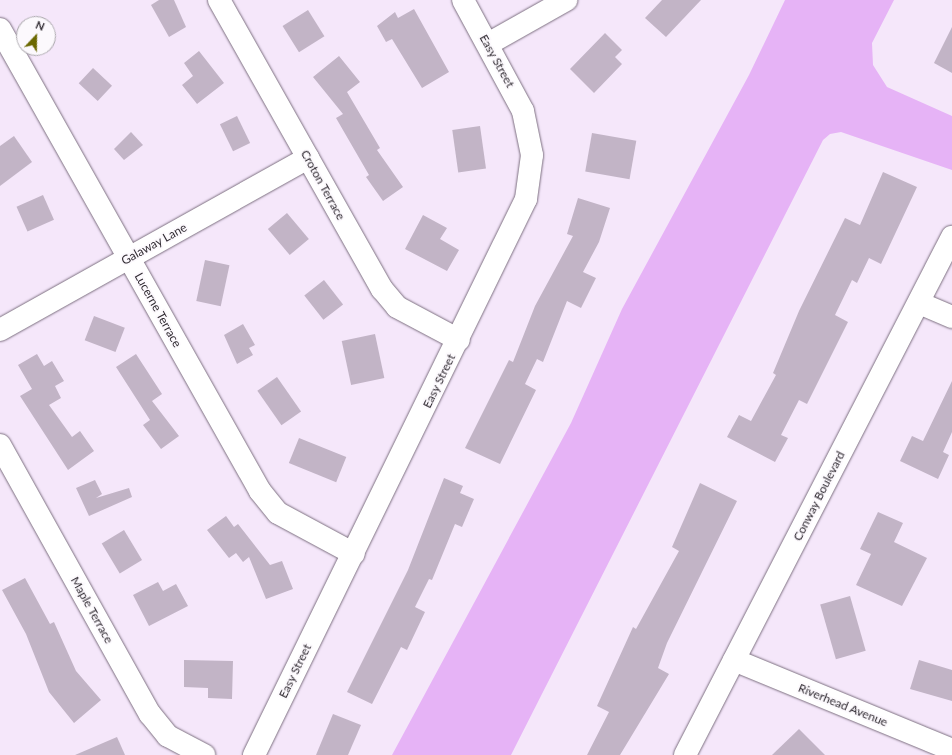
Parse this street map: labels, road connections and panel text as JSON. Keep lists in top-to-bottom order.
{
  "streets": {
    "street": [
      "Easy Street",
      "Croton Terrace",
      "Galaway Lane",
      "Lucerne Terrace",
      "Conway Boulevard",
      "Maple Terrace",
      "Riverhead Avenue"
    ]
  },
  "crossings": [
    ["Easy Street", "Croton Terrace"],
    ["Easy Street", "Lucerne Terrace"],
    ["Croton Terrace", "Galaway Lane"],
    ["Galaway Lane", "Lucerne Terrace"],
    ["Conway Boulevard", "Riverhead Avenue"]
  ],
  "north": "top"
}
